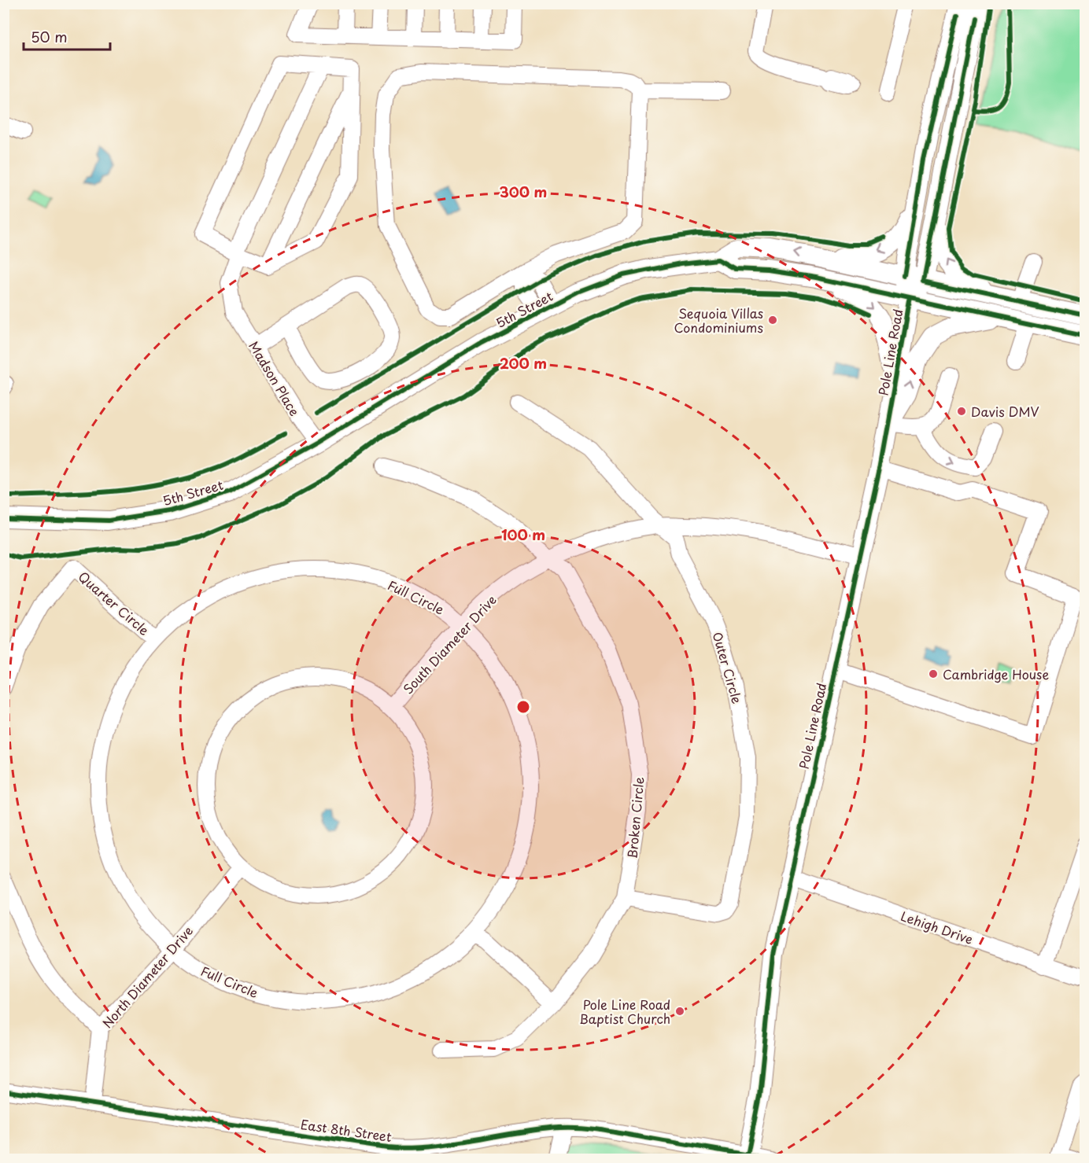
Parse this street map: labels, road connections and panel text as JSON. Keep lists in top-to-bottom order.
{
  "streets": {
    "main road": ["5th Street", "Pole Line Road"],
    "street": [
      "Madson Place",
      "Full Circle",
      "Quarter Circle",
      "South Diameter Drive",
      "Outer Circle",
      "Broken Circle",
      "Lehigh Drive",
      "North Diameter Drive",
      "East 8th Street"
    ]
  },
  "crossings": [
    ["5th Street", "Pole Line Road"],
    ["5th Street", "Madson Place"],
    ["Pole Line Road", "South Diameter Drive"],
    ["Pole Line Road", "Lehigh Drive"],
    ["Pole Line Road", "East 8th Street"],
    ["Full Circle", "Quarter Circle"],
    ["Full Circle", "South Diameter Drive"],
    ["Full Circle", "North Diameter Drive"],
    ["South Diameter Drive", "Outer Circle"],
    ["South Diameter Drive", "Broken Circle"],
    ["Outer Circle", "Broken Circle"],
    ["North Diameter Drive", "East 8th Street"]
  ],
  "places": [
    "Sequoia Villas Condominiums",
    "Davis DMV",
    "Cambridge House",
    "Pole Line Road Baptist Church"
  ],
  "scale_bar": "50 m",
  "rings": ["300 m", "200 m", "100 m"]
}
